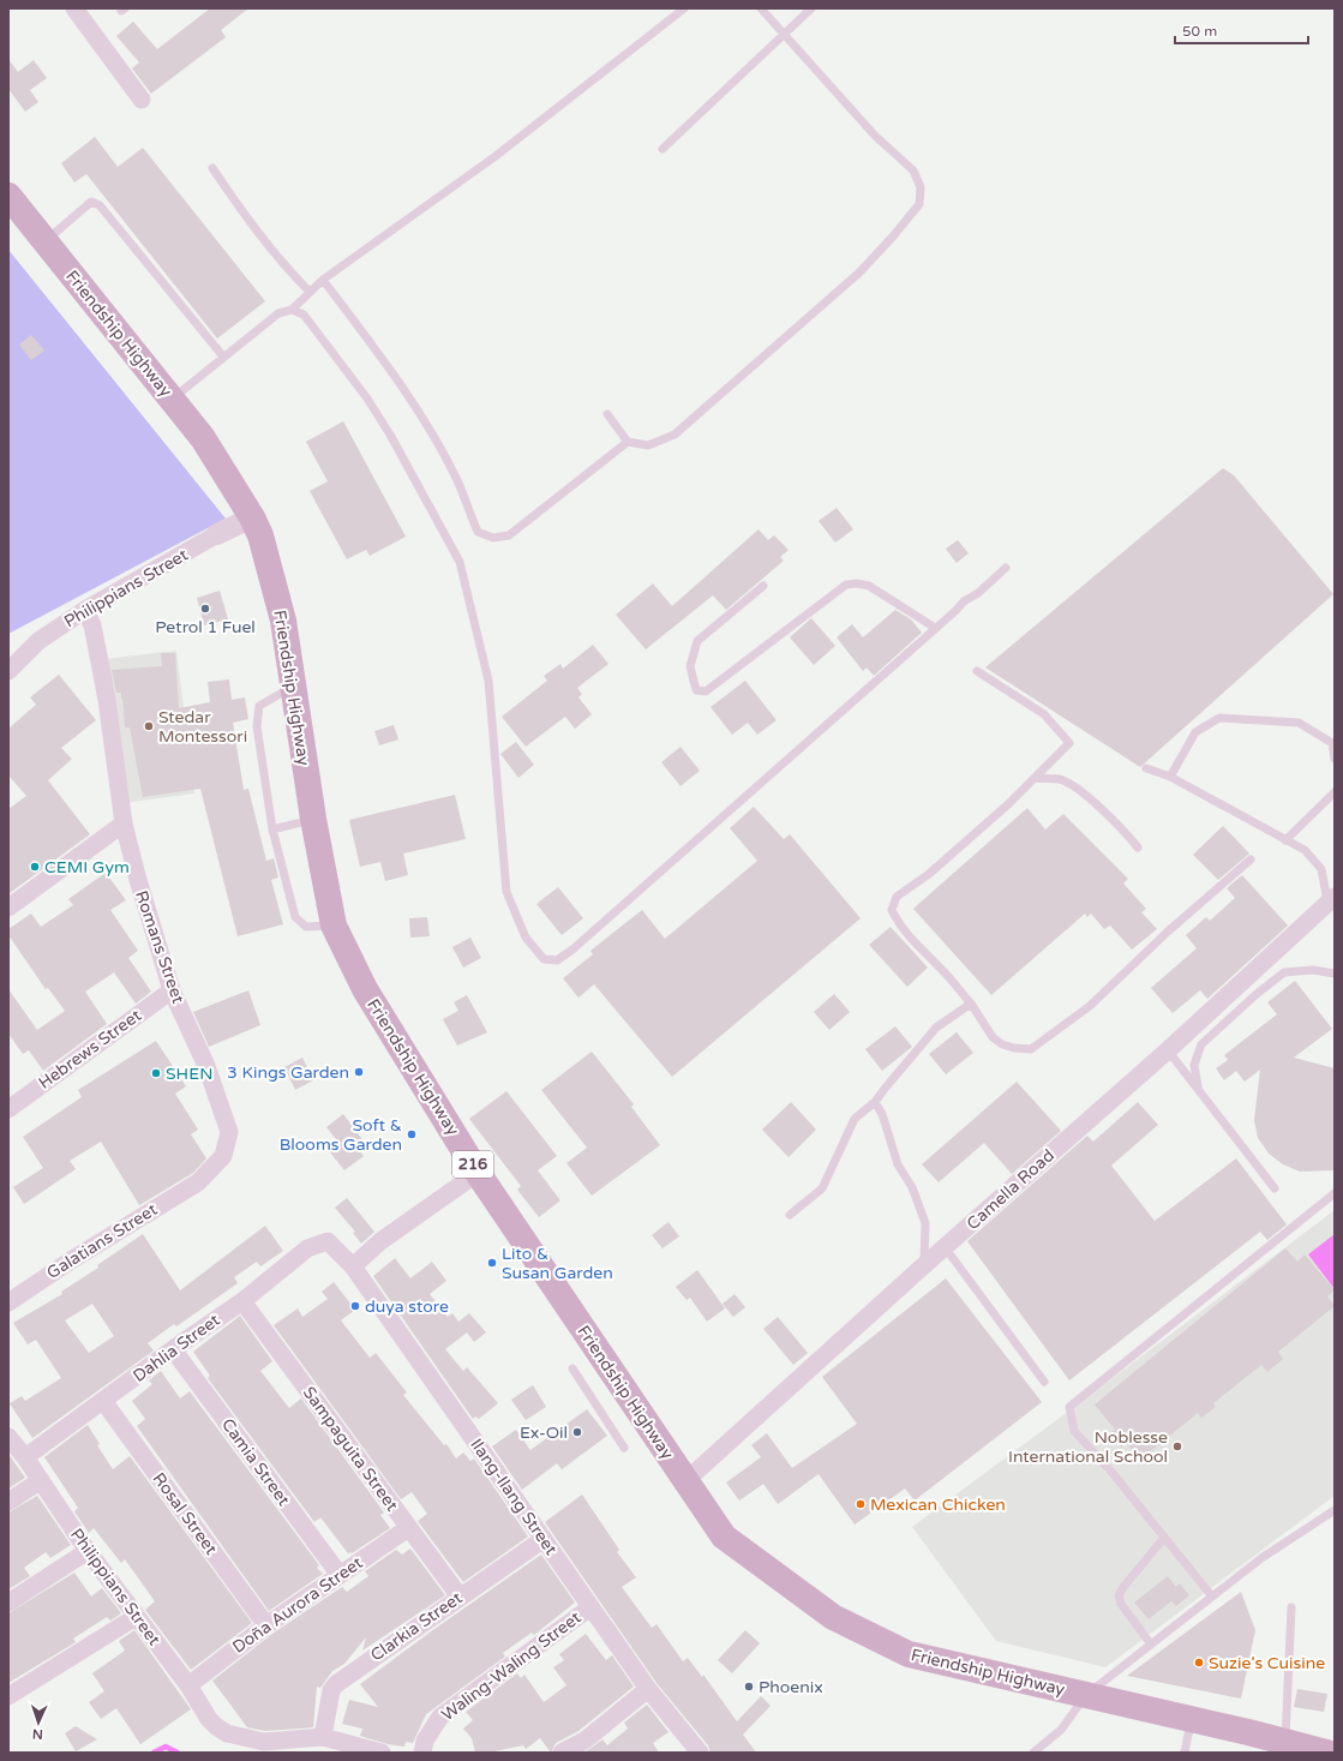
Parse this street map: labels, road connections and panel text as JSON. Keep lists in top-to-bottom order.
{
  "streets": {
    "main road": ["Friendship Highway", "216"],
    "street": [
      "Philippians Street",
      "Romans Street",
      "Hebrews Street",
      "Camella Road",
      "Galatians Street",
      "Dahlia Street",
      "Sampaguita Street",
      "Camia Street",
      "Ilang-Ilang Street",
      "Rosal Street",
      "Doña Aurora Street",
      "Clarkia Street",
      "Waling-Waling Street"
    ]
  },
  "crossings": [
    ["Friendship Highway", "Philippians Street"],
    ["Friendship Highway", "Camella Road"],
    ["Philippians Street", "Romans Street"],
    ["Philippians Street", "Dahlia Street"],
    ["Philippians Street", "Doña Aurora Street"],
    ["Philippians Street", "Clarkia Street"],
    ["Romans Street", "Hebrews Street"],
    ["Romans Street", "Galatians Street"],
    ["Dahlia Street", "Sampaguita Street"],
    ["Dahlia Street", "Camia Street"],
    ["Dahlia Street", "Ilang-Ilang Street"],
    ["Dahlia Street", "Rosal Street"],
    ["Sampaguita Street", "Doña Aurora Street"],
    ["Sampaguita Street", "Clarkia Street"],
    ["Camia Street", "Doña Aurora Street"],
    ["Ilang-Ilang Street", "Clarkia Street"],
    ["Ilang-Ilang Street", "Waling-Waling Street"],
    ["Rosal Street", "Doña Aurora Street"]
  ],
  "places": [
    "Petrol 1 Fuel",
    "Stedar Montessori",
    "CEMI Gym",
    "3 Kings Garden",
    "SHEN",
    "Soft & Blooms Garden",
    "Lito & Susan Garden",
    "duya store",
    "Ex-Oil",
    "Noblesse International School",
    "Mexican Chicken",
    "Suzie's Cuisine",
    "Phoenix"
  ],
  "scale_bar": "50 m",
  "north": "bottom"
}
